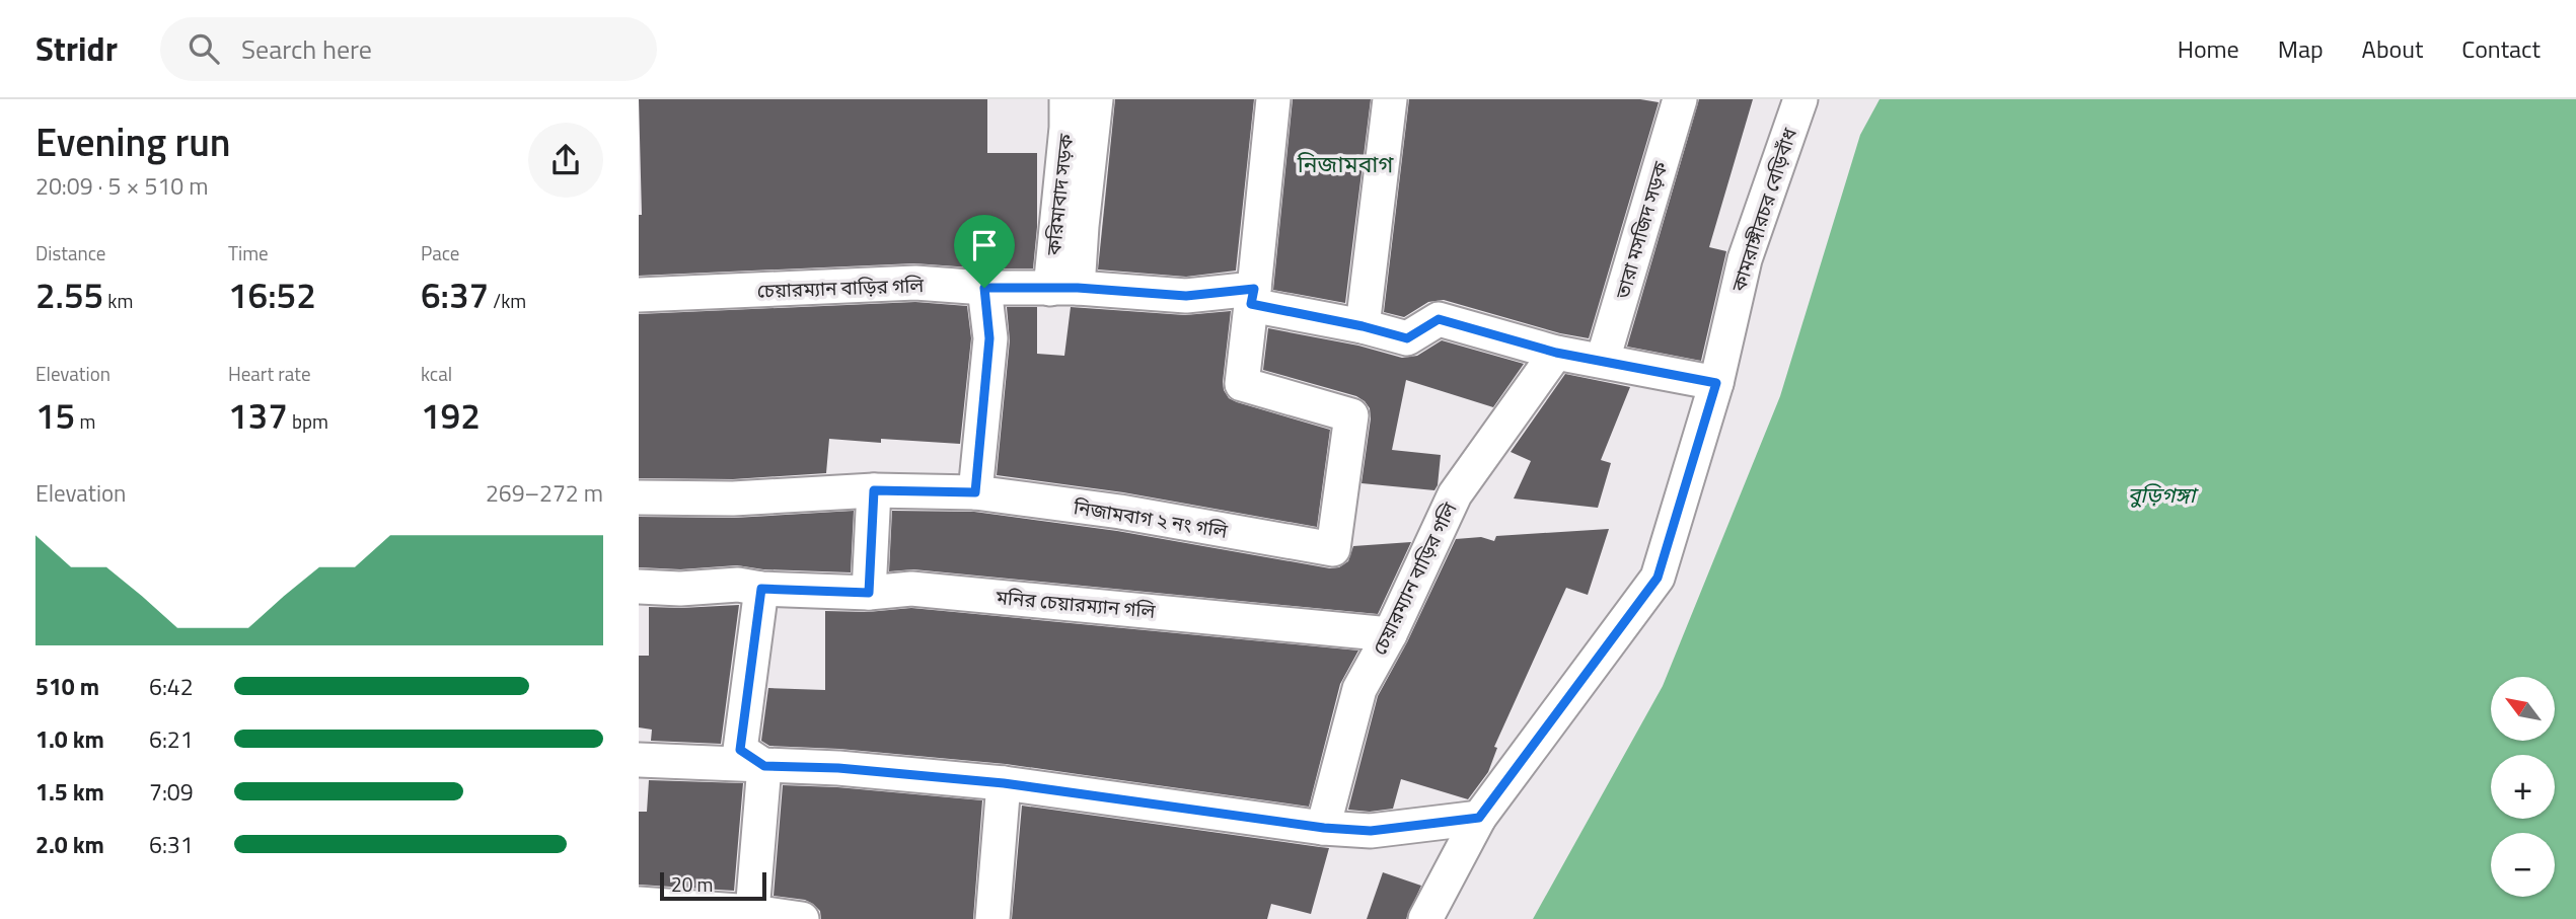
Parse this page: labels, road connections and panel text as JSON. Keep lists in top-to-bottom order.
{
  "streets": {
    "street": [
      "করিমাবাদ সড়ক",
      "কামরাঙ্গীরচর বেড়িবাঁধ",
      "তারা মসজিদ সড়ক",
      "চেয়ারম্যান বাড়ির গলি",
      "নিজামবাগ ২ নং গলি",
      "মনির চেয়ারম্যান গলি"
    ]
  },
  "crossings": [
    ["করিমাবাদ সড়ক", "চেয়ারম্যান বাড়ির গলি"],
    ["কামরাঙ্গীরচর বেড়িবাঁধ", "চেয়ারম্যান বাড়ির গলি"],
    ["তারা মসজিদ সড়ক", "চেয়ারম্যান বাড়ির গলি"],
    ["চেয়ারম্যান বাড়ির গলি", "নিজামবাগ ২ নং গলি"],
    ["চেয়ারম্যান বাড়ির গলি", "মনির চেয়ারম্যান গলি"]
  ],
  "districts": ["নিজামবাগ"],
  "water": ["বুড়িগঙ্গা"],
  "scale_bar": "20 m",
  "north": "top left",
  "page": {
    "header": "Stridr",
    "search": "Search here",
    "nav": [
      "Home",
      "Map",
      "About",
      "Contact"
    ],
    "heading": ["Evening run", "20:09 · 5 × 510 m"],
    "stats": [
      ["Distance", "2.55 km"],
      ["Time", "16:52"],
      ["Pace", "6:37 /km"],
      ["Elevation", "15 m"],
      ["Heart rate", "137 bpm"],
      ["kcal", "192"]
    ],
    "chart": ["Elevation", "269–272 m"],
    "list": [
      {
        "name": "510 m",
        "note": "6:42"
      },
      {
        "name": "1.0 km",
        "note": "6:21"
      },
      {
        "name": "1.5 km",
        "note": "7:09"
      },
      {
        "name": "2.0 km",
        "note": "6:31"
      }
    ],
    "map_buttons": ["+", "−"],
    "scale": "20 m"
  }
}
